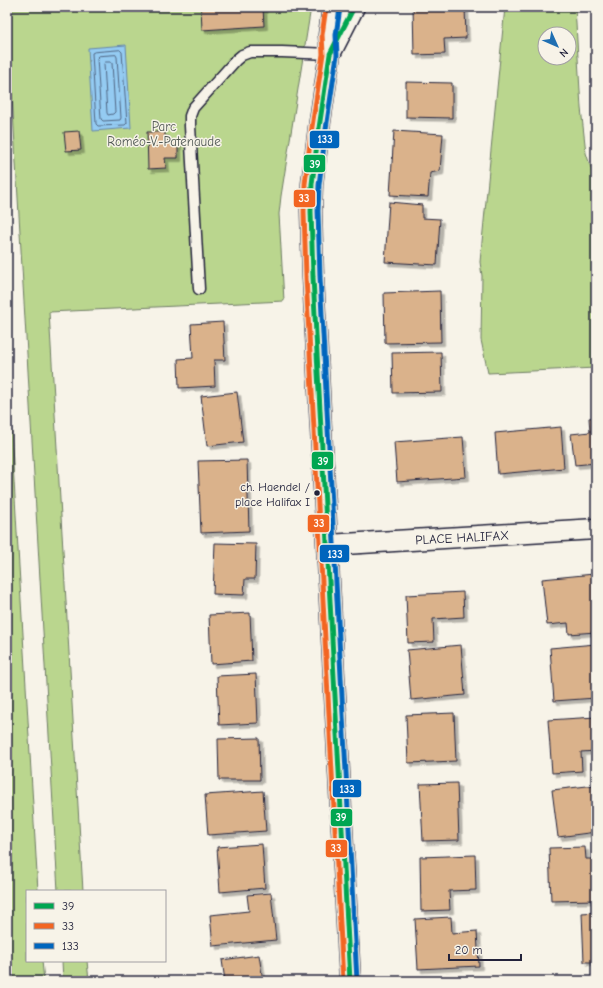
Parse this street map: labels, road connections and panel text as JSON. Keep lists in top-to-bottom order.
{
  "streets": {
    "street": ["PLACE HALIFAX"]
  },
  "parks": ["Parc Roméo-V.-Patenaude"],
  "places": ["ch. Haendel / place Halifax I"],
  "lines": ["transit line 39", "transit line 33", "transit line 133"],
  "legend": ["39", "33", "133"],
  "scale_bar": "20 m",
  "north": "bottom right"
}
